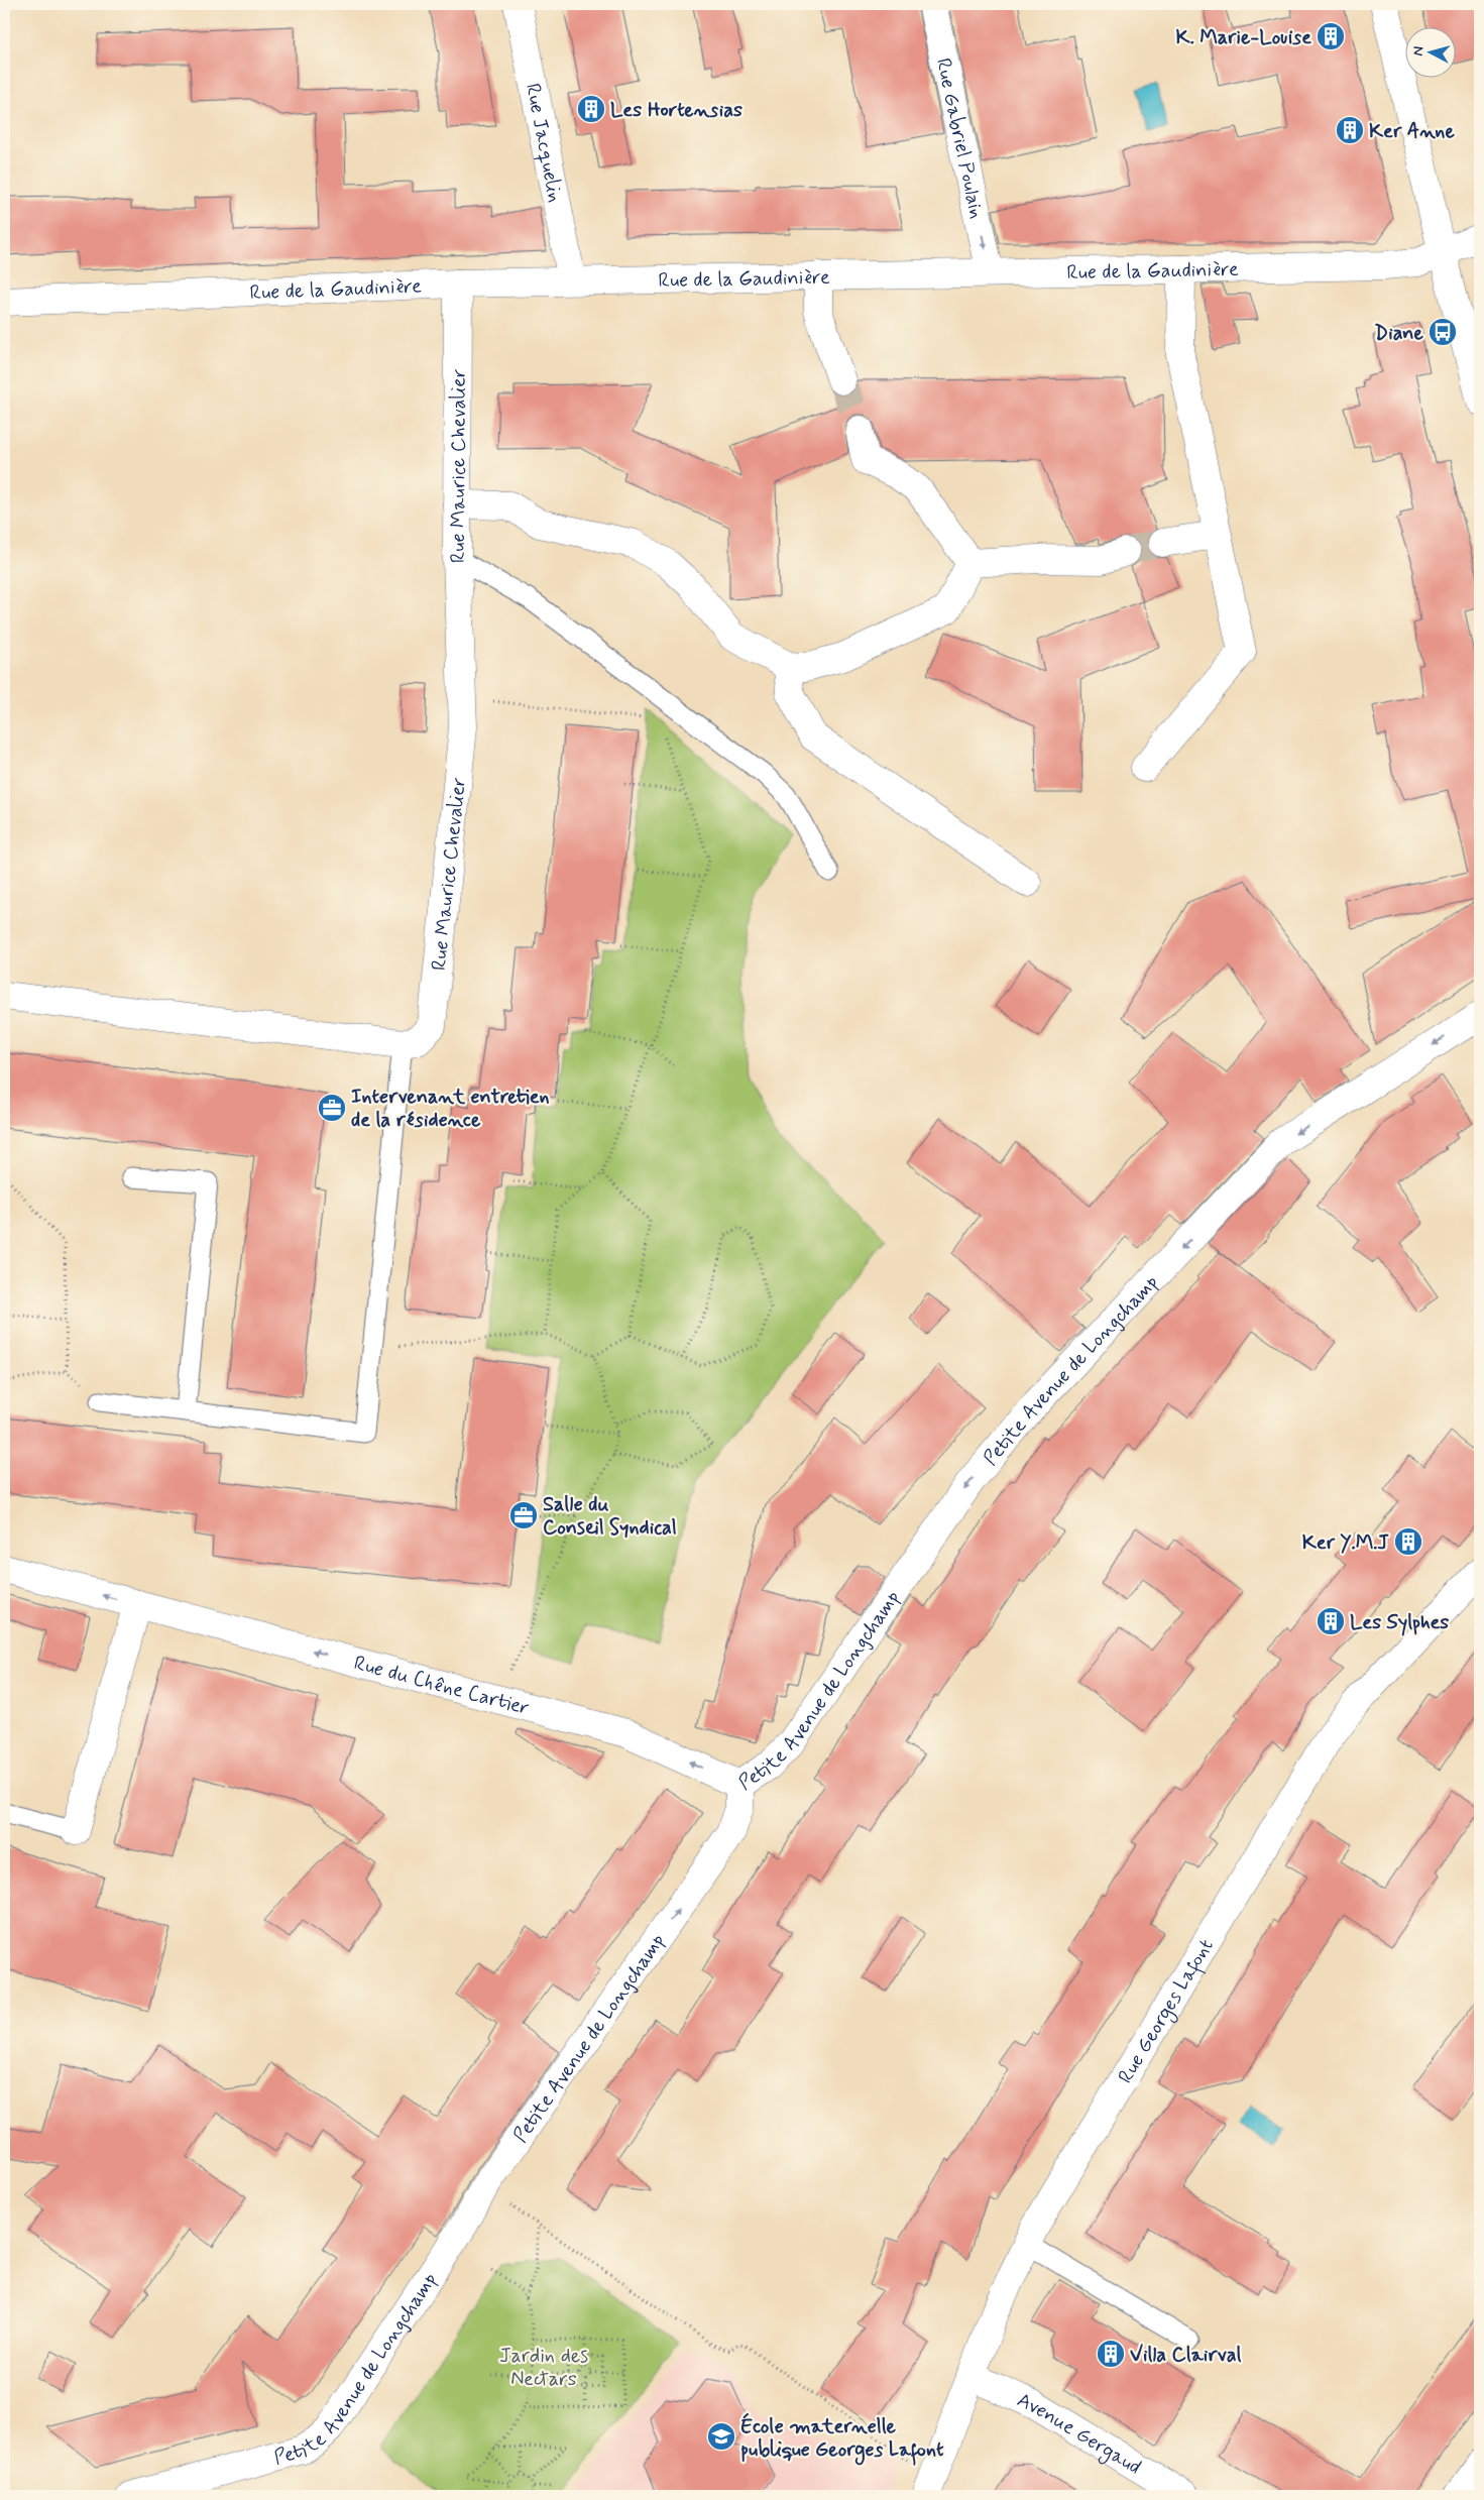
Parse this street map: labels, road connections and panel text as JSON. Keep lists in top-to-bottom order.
{
  "streets": {
    "street": [
      "Rue Gabriel Poulain",
      "Rue Jacquelin",
      "Rue de la Gaudinière",
      "Rue Maurice Chevalier",
      "Petite Avenue de Longchamp",
      "Rue du Chêne Cartier",
      "Rue Georges Lafont",
      "Avenue Gergaud"
    ]
  },
  "crossings": [
    ["Rue Gabriel Poulain", "Rue de la Gaudinière"],
    ["Rue Jacquelin", "Rue de la Gaudinière"],
    ["Rue de la Gaudinière", "Rue Maurice Chevalier"],
    ["Petite Avenue de Longchamp", "Rue du Chêne Cartier"],
    ["Rue Georges Lafont", "Avenue Gergaud"]
  ],
  "one_way": ["Rue Gabriel Poulain", "Rue du Chêne Cartier"],
  "parks": ["Jardin des Nectars"],
  "places": {
    "building": [
      "K. Marie-Louise",
      "Les Hortensias",
      "Ker Anne",
      "Ker Y.M.J",
      "Les Sylphes",
      "Villa Clairval"
    ],
    "bus stop": ["Diane"],
    "office": ["Intervenant entretien de la résidence", "Salle du Conseil Syndical"],
    "school or university": ["École maternelle publique Georges Lafont"]
  },
  "north": "left"
}
